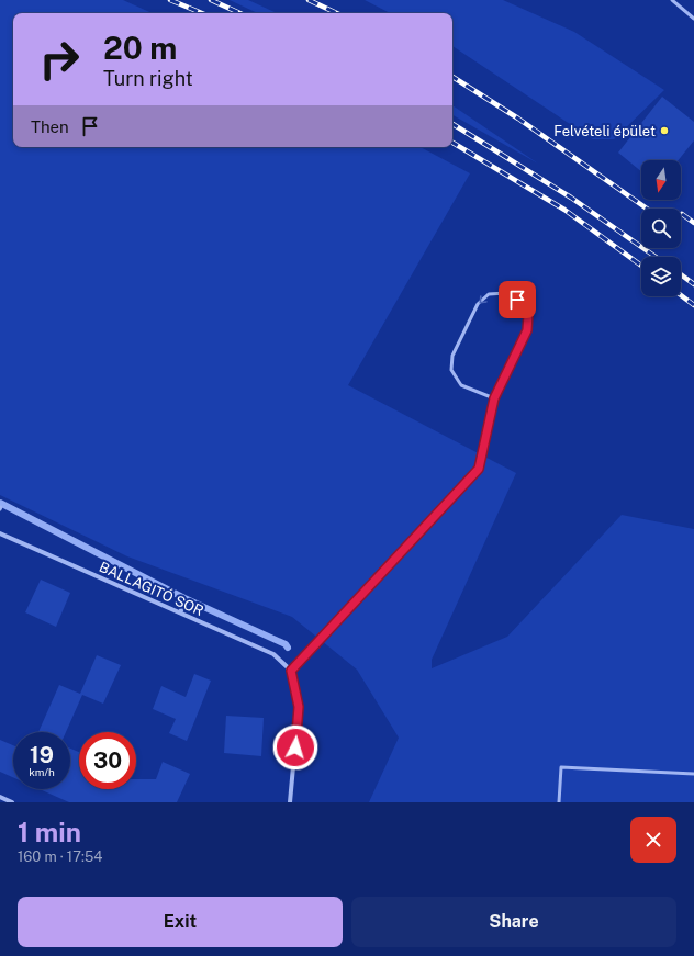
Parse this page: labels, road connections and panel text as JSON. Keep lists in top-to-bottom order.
{
  "streets": {
    "street": ["BALLAGITÓ SOR"]
  },
  "places": ["Felvételi épület"],
  "north": "bottom",
  "page": {
    "turn": ["20 m", "Turn right"],
    "then": "Then",
    "speed": "19 km/h",
    "limit": "30",
    "heading": ["1 min", "160 m · 17:54"],
    "buttons": ["Exit", "Share"]
  }
}
